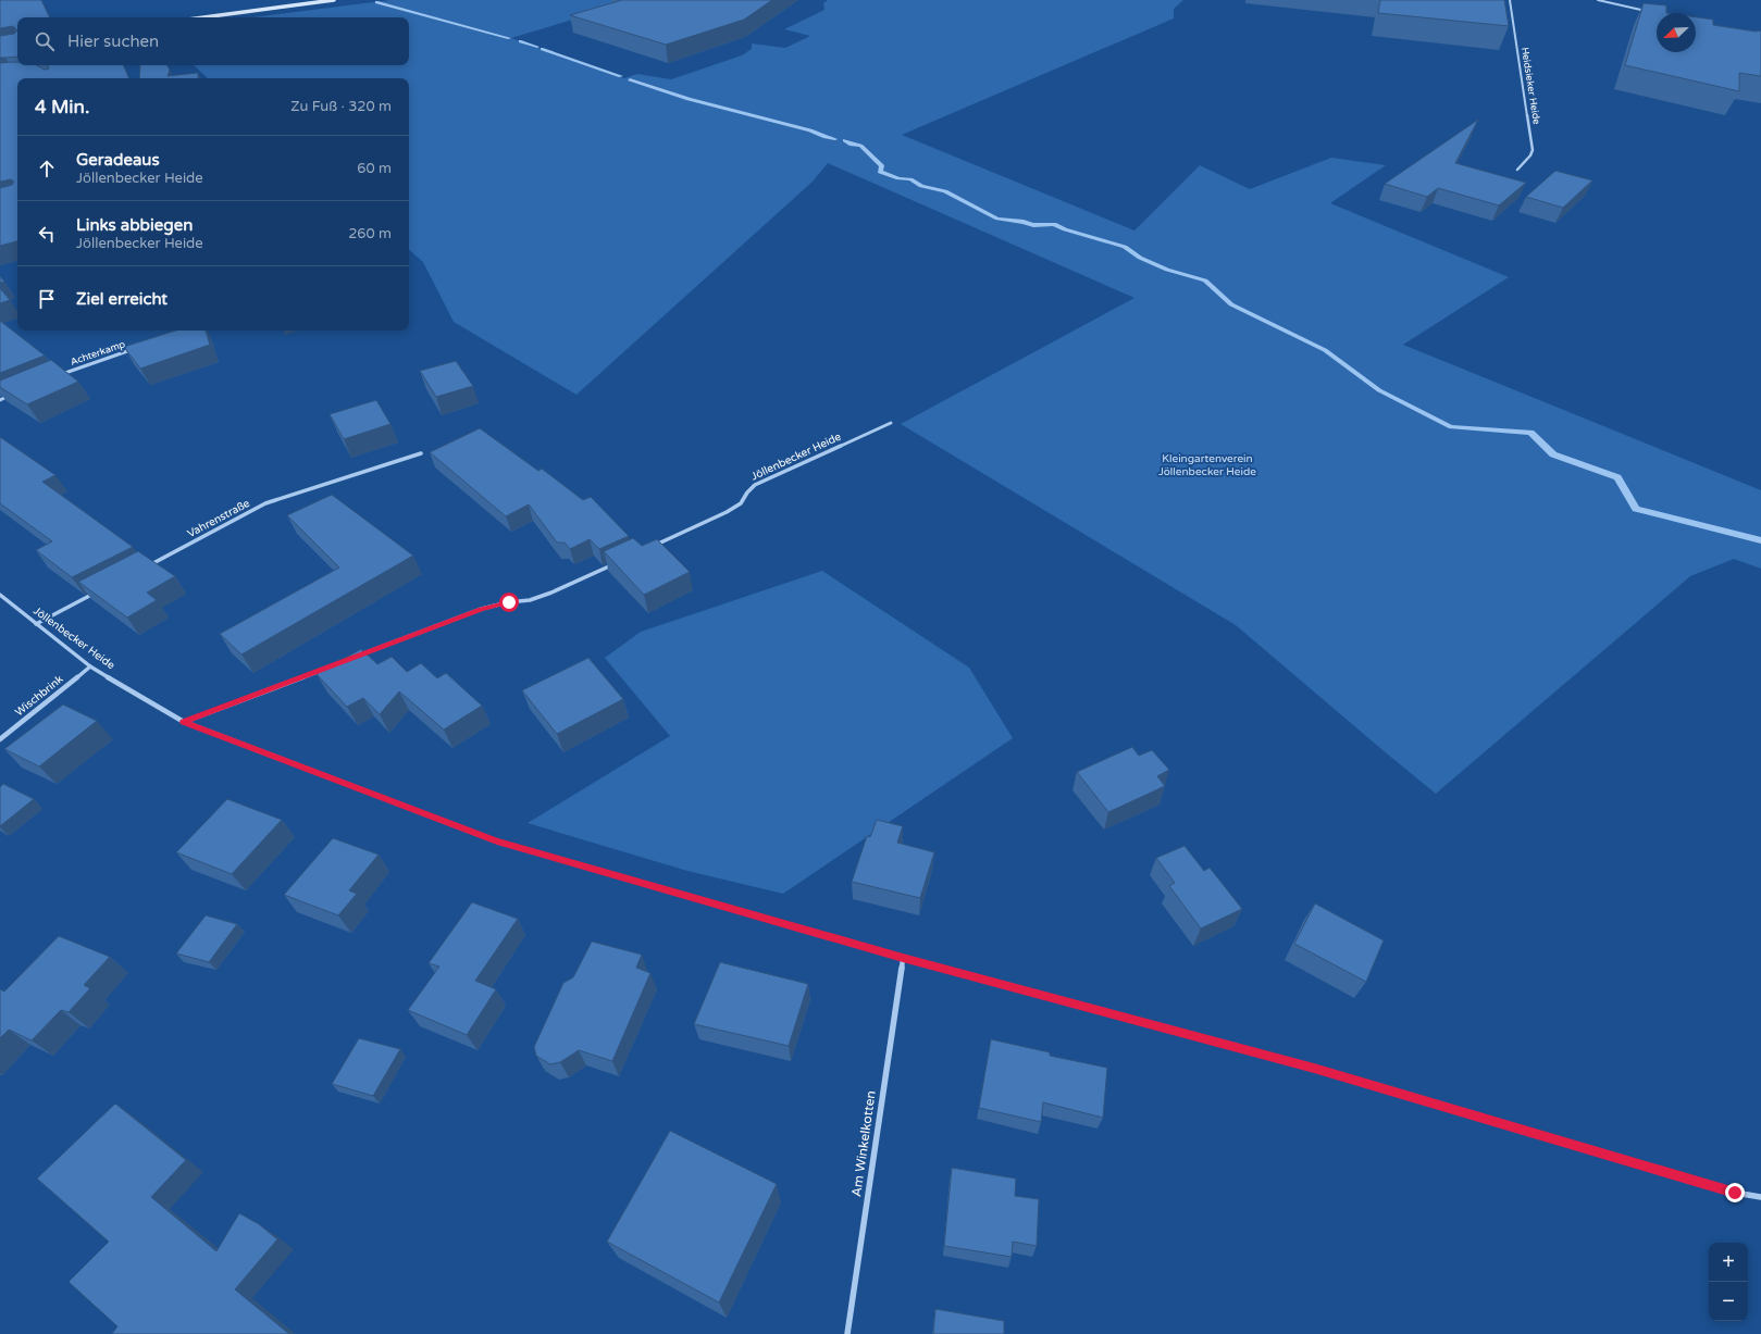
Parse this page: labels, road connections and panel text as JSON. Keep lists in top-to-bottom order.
{
  "streets": {
    "street": [
      "Heidsieker Heide",
      "Achterkamp",
      "Jöllenbecker Heide",
      "Vahrenstraße",
      "Wischbrink",
      "Am Winkelkotten"
    ]
  },
  "crossings": [
    ["Jöllenbecker Heide", "Wischbrink"],
    ["Jöllenbecker Heide", "Am Winkelkotten"]
  ],
  "parks": ["Kleingartenverein Jöllenbecker Heide"],
  "north": "bottom left",
  "page": {
    "search": "Hier suchen",
    "heading": ["4 Min.", "Zu Fuß · 320 m"],
    "list": [
      ["Geradeaus", "Jöllenbecker Heide", "60 m"],
      ["Links abbiegen", "Jöllenbecker Heide", "260 m"],
      "Ziel erreicht"
    ],
    "map_buttons": ["+", "−"]
  }
}
